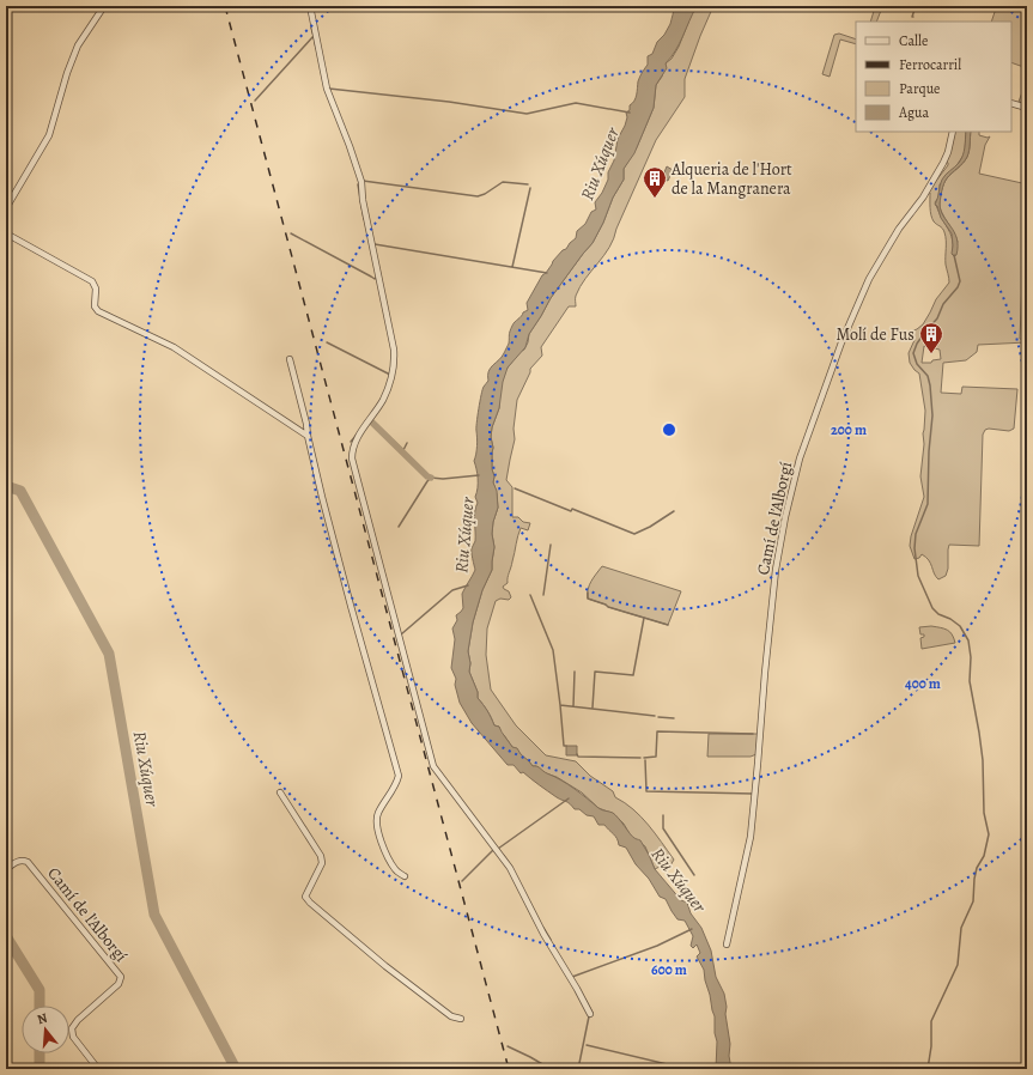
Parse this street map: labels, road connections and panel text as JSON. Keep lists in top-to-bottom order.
{
  "streets": {
    "street": ["Camí de l'Alborgí"]
  },
  "water": ["Riu Xúquer"],
  "places": {
    "building": ["Alqueria de l'Hort de la Mangranera", "Molí de Fus"]
  },
  "legend": [
    "Calle",
    "Ferrocarril",
    "Parque",
    "Agua"
  ],
  "north": "top",
  "rings": ["200 m", "400 m", "600 m"]
}
